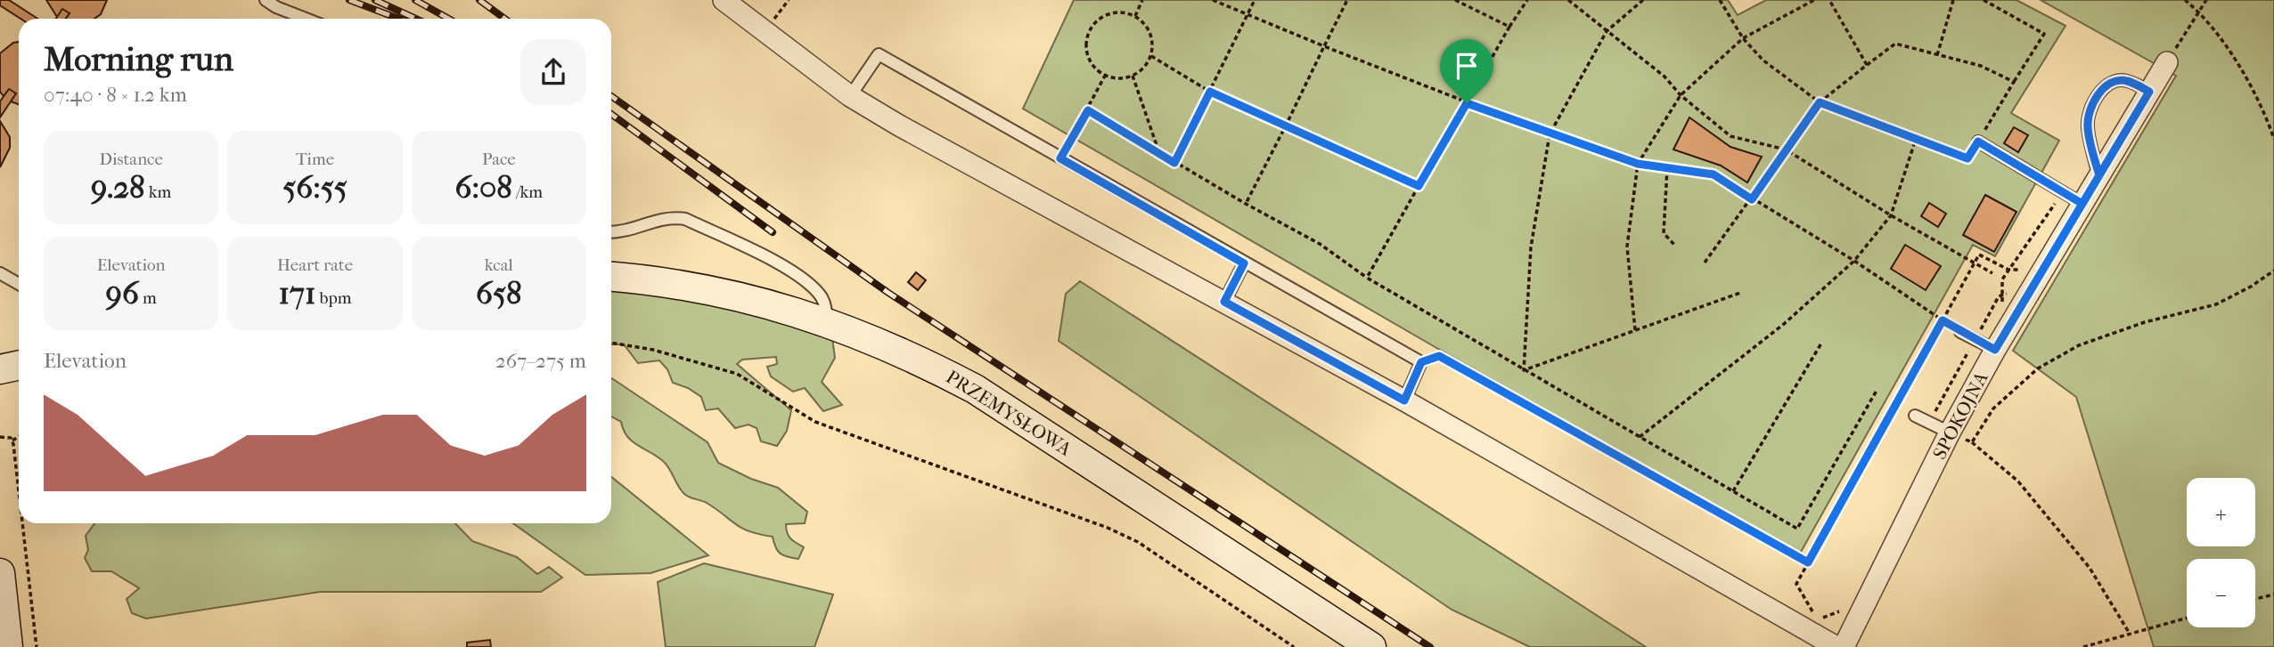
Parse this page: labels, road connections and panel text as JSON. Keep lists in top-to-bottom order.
{
  "streets": {
    "street": ["PRZEMYSŁOWA", "SPOKOJNA"]
  },
  "page": {
    "heading": ["Morning run", "07:40 · 8 × 1.2 km"],
    "stats": [
      ["Distance", "9.28 km"],
      ["Time", "56:55"],
      ["Pace", "6:08 /km"],
      ["Elevation", "96 m"],
      ["Heart rate", "171 bpm"],
      ["kcal", "658"]
    ],
    "chart": ["Elevation", "267–275 m"],
    "map_buttons": ["+", "−"]
  }
}
